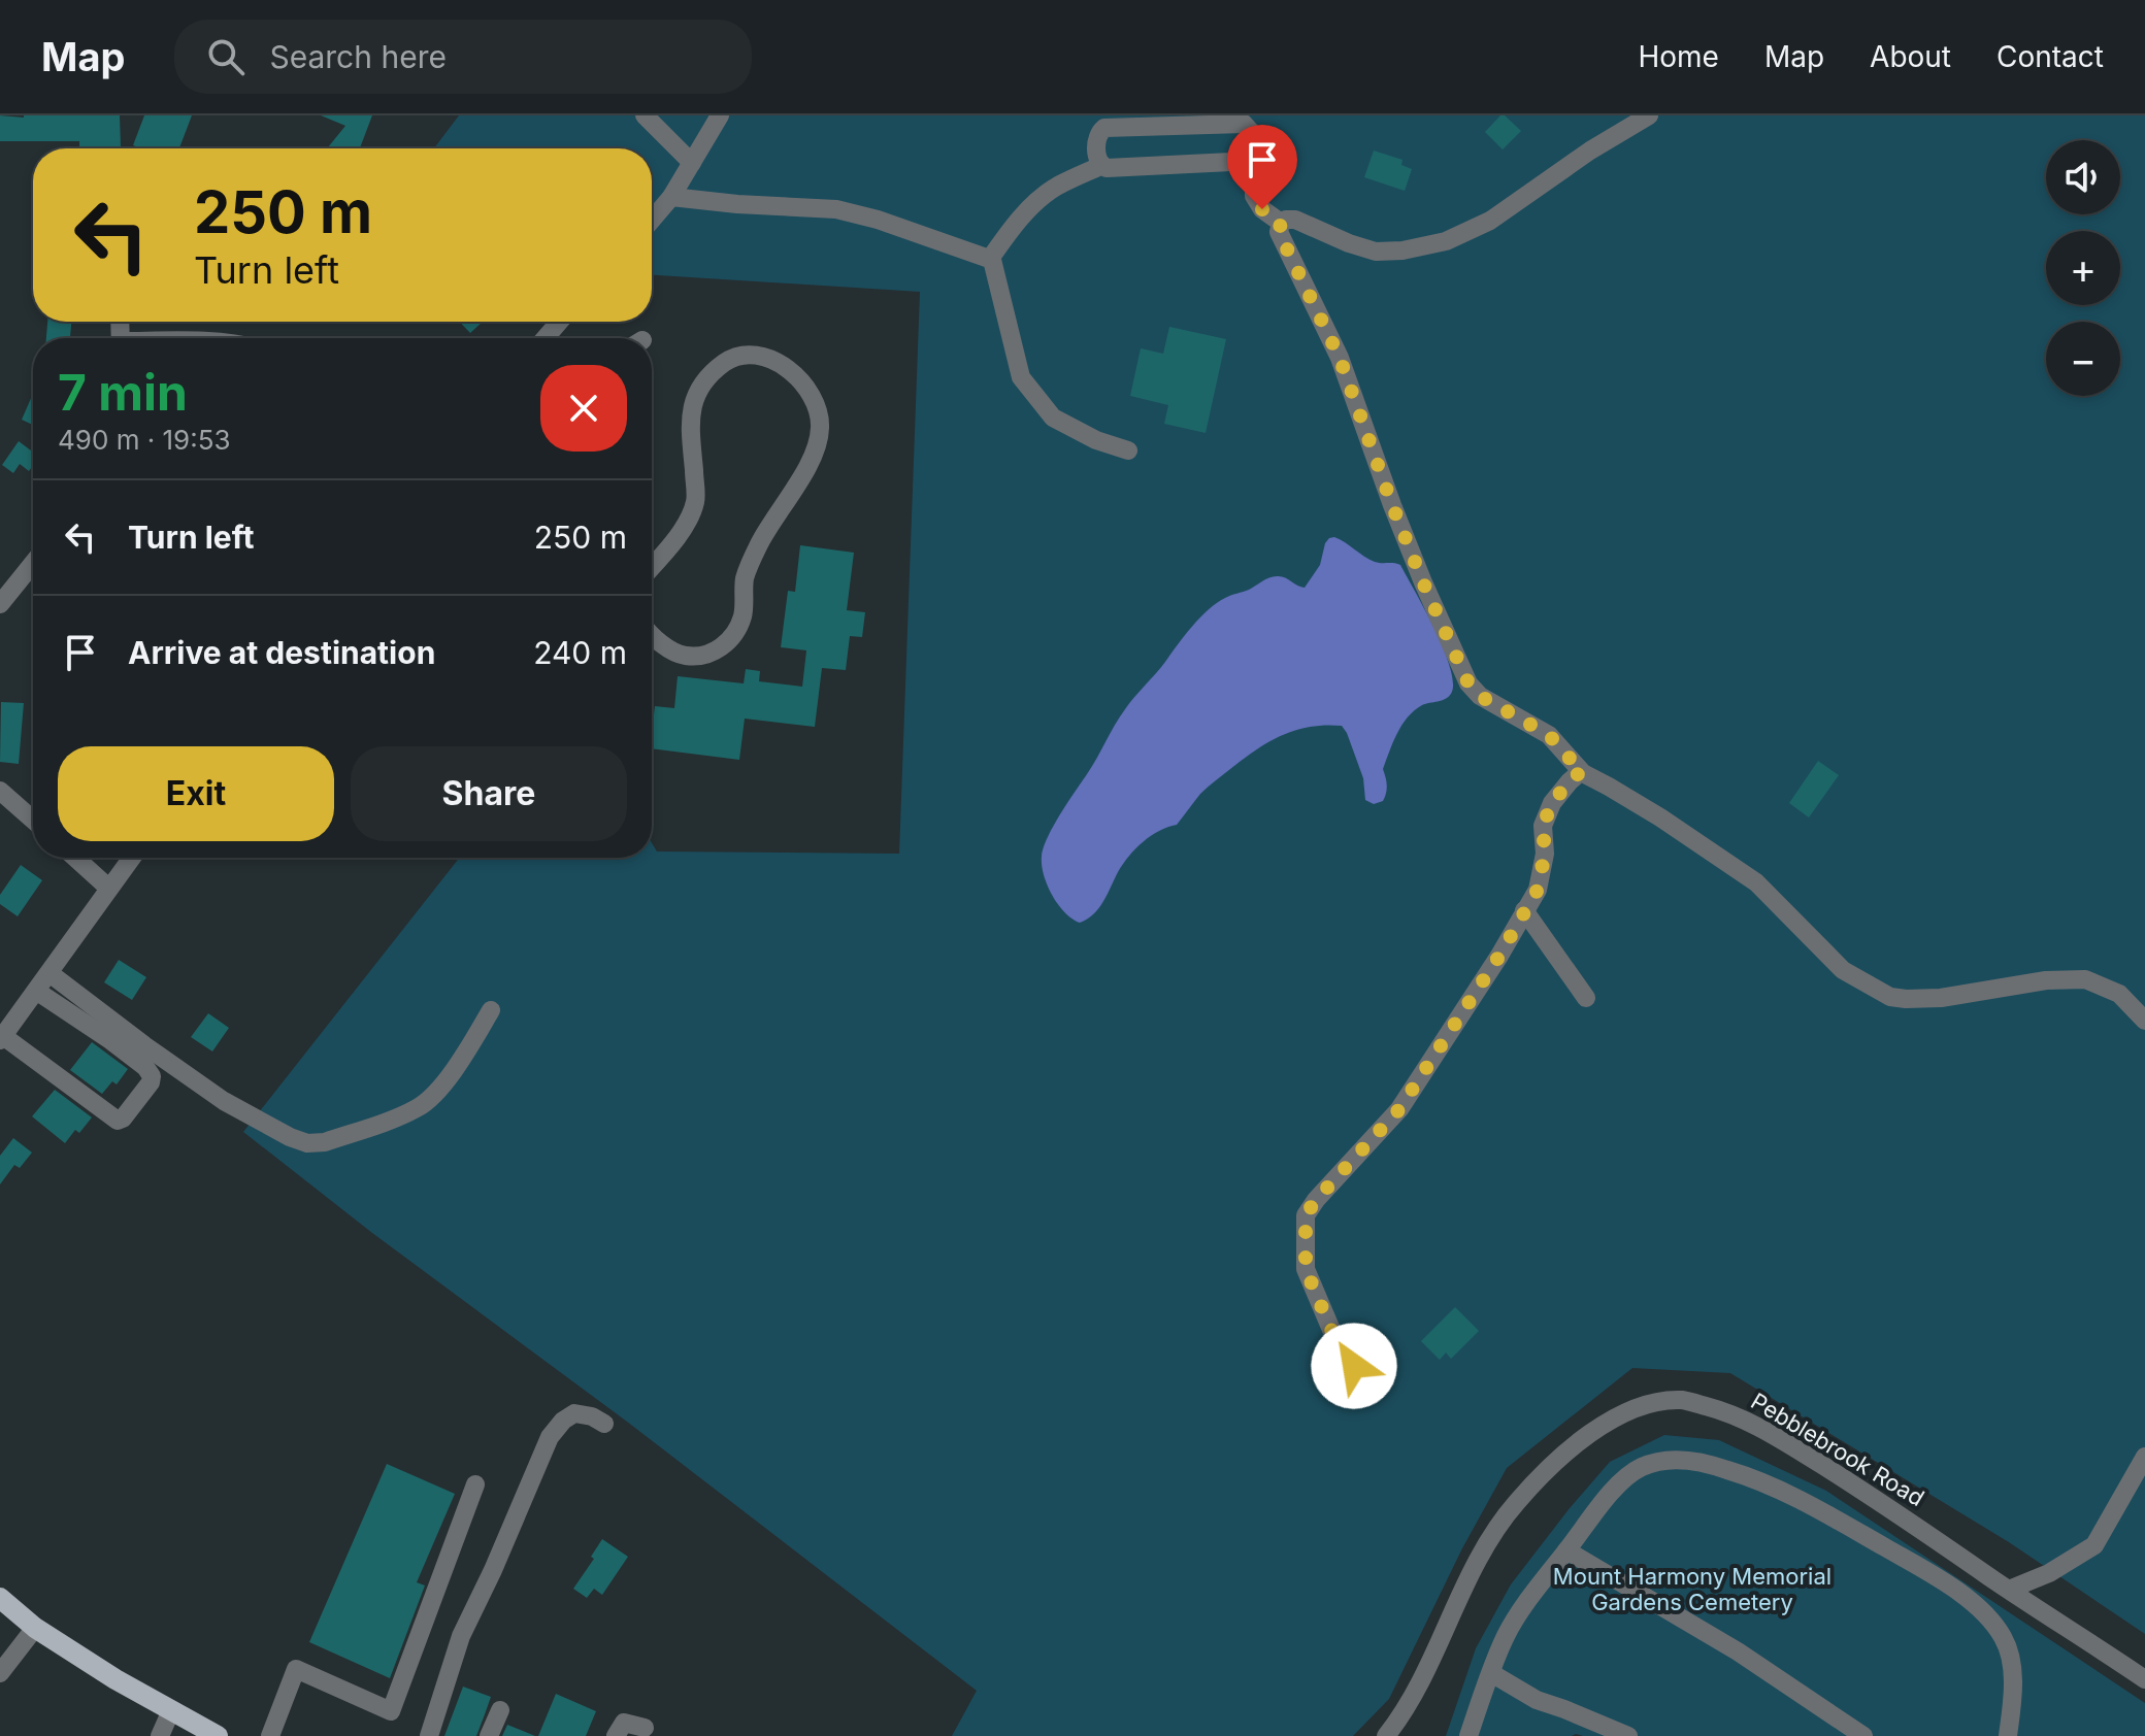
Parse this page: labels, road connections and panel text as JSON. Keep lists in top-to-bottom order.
{
  "streets": {
    "street": ["Pebblebrook Road"]
  },
  "parks": ["Mount Harmony Memorial Gardens Cemetery"],
  "page": {
    "header": "Map",
    "search": "Search here",
    "nav": [
      "Home",
      "Map",
      "About",
      "Contact"
    ],
    "map_buttons": ["+", "−"],
    "turn": ["250 m", "Turn left"],
    "heading": ["7 min", "490 m · 19:53"],
    "list": [
      {
        "name": "Turn left",
        "value": "250 m"
      },
      {
        "name": "Arrive at destination",
        "value": "240 m"
      }
    ],
    "buttons": ["Exit", "Share"]
  }
}
